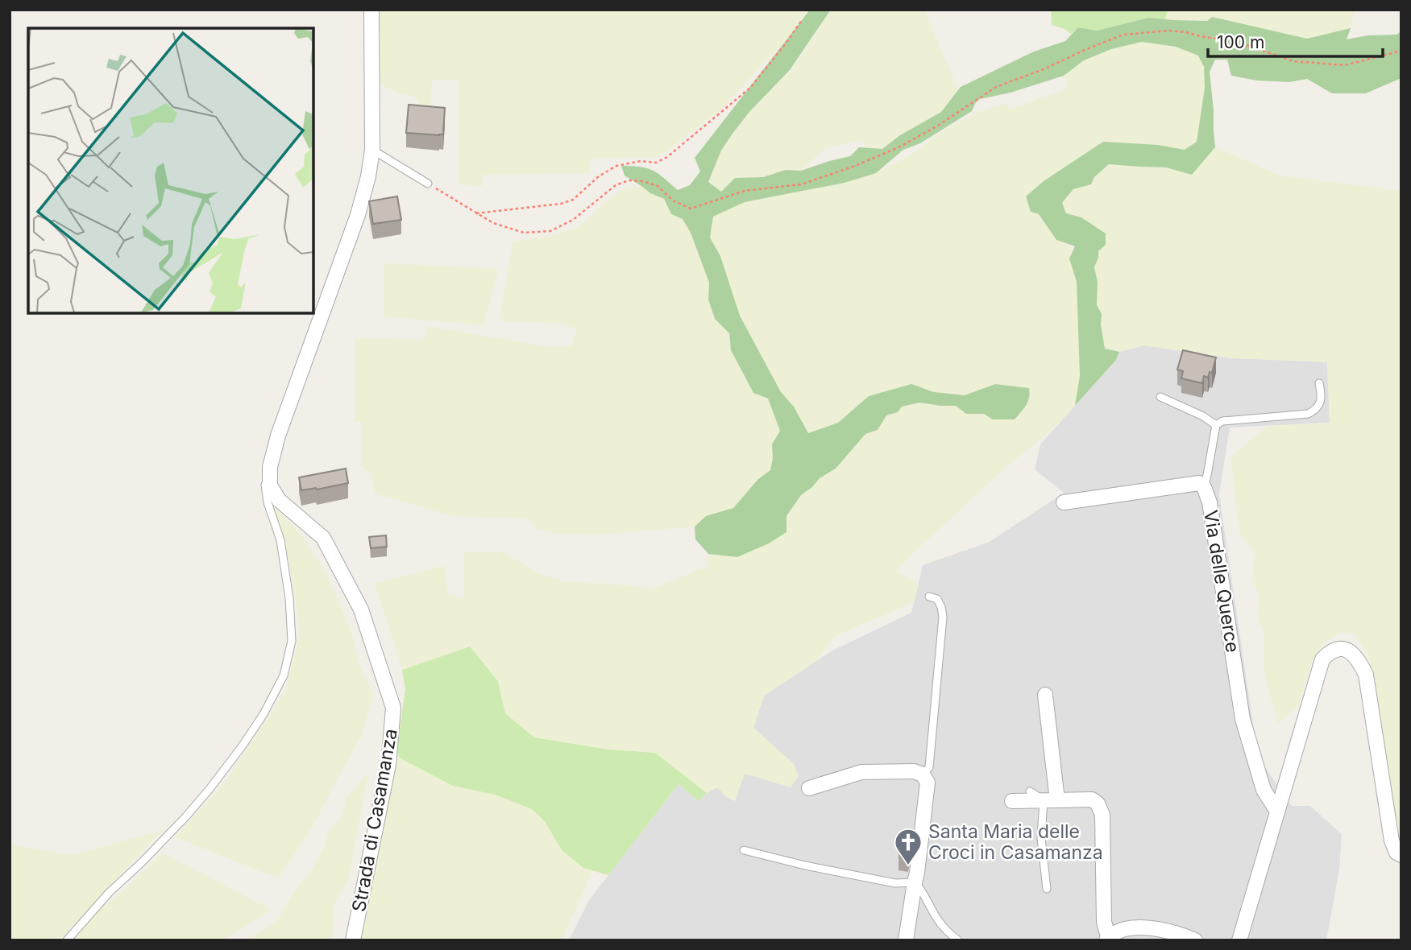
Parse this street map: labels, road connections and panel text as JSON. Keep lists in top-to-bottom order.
{
  "streets": {
    "street": ["Via delle Querce", "Strada di Casamanza"]
  },
  "places": {
    "church": ["Santa Maria delle Croci in Casamanza"]
  },
  "scale_bar": "100 m"
}
